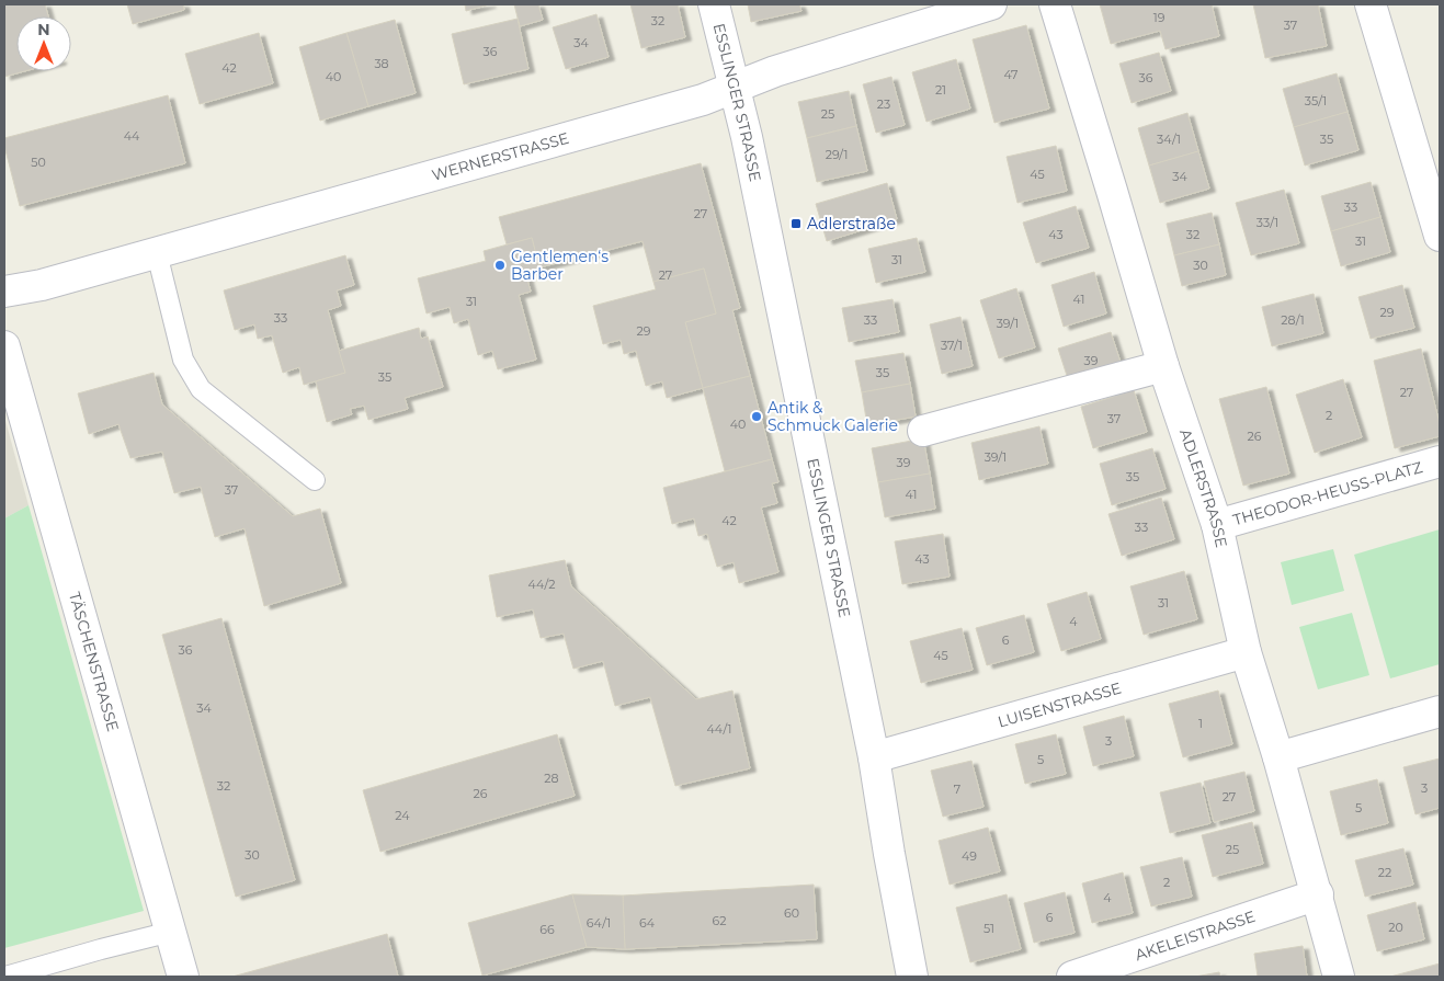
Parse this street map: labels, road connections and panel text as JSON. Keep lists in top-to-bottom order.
{
  "streets": {
    "street": [
      "ESSLINGER STRASSE",
      "WERNERSTRASSE",
      "ADLERSTRASSE",
      "THEODOR-HEUSS-PLATZ",
      "TÄSCHENSTRASSE",
      "LUISENSTRASSE",
      "AKELEISTRASSE"
    ]
  },
  "crossings": [
    ["ESSLINGER STRASSE", "WERNERSTRASSE"],
    ["ESSLINGER STRASSE", "LUISENSTRASSE"],
    ["ADLERSTRASSE", "THEODOR-HEUSS-PLATZ"],
    ["ADLERSTRASSE", "LUISENSTRASSE"],
    ["ADLERSTRASSE", "AKELEISTRASSE"]
  ],
  "places": {
    "transit": ["Adlerstraße"],
    "other": ["Gentlemen‘s Barber", "Antik & Schmuck Galerie"]
  },
  "house_numbers": [
    "19",
    "32",
    "37",
    "34",
    "36",
    "38",
    "42",
    "47",
    "40",
    "36",
    "21",
    "35/1",
    "23",
    "25",
    "44",
    "34/1",
    "35",
    "29/1",
    "50",
    "45",
    "34",
    "33",
    "27",
    "33/1",
    "43",
    "32",
    "31",
    "31",
    "30",
    "27",
    "41",
    "31",
    "29",
    "33",
    "33",
    "28/1",
    "39/1",
    "29",
    "37/1",
    "39",
    "35",
    "35",
    "27",
    "2",
    "37",
    "40",
    "26",
    "39/1",
    "39",
    "35",
    "37",
    "41",
    "42",
    "33",
    "43",
    "44/2",
    "31",
    "4",
    "6",
    "36",
    "45",
    "34",
    "1",
    "44/1",
    "3",
    "5",
    "28",
    "32",
    "3",
    "7",
    "26",
    "27",
    "5",
    "24",
    "25",
    "30",
    "49",
    "22",
    "2",
    "4",
    "60",
    "6",
    "62",
    "64/1",
    "64",
    "20",
    "51",
    "66"
  ],
  "north": "top"
}
